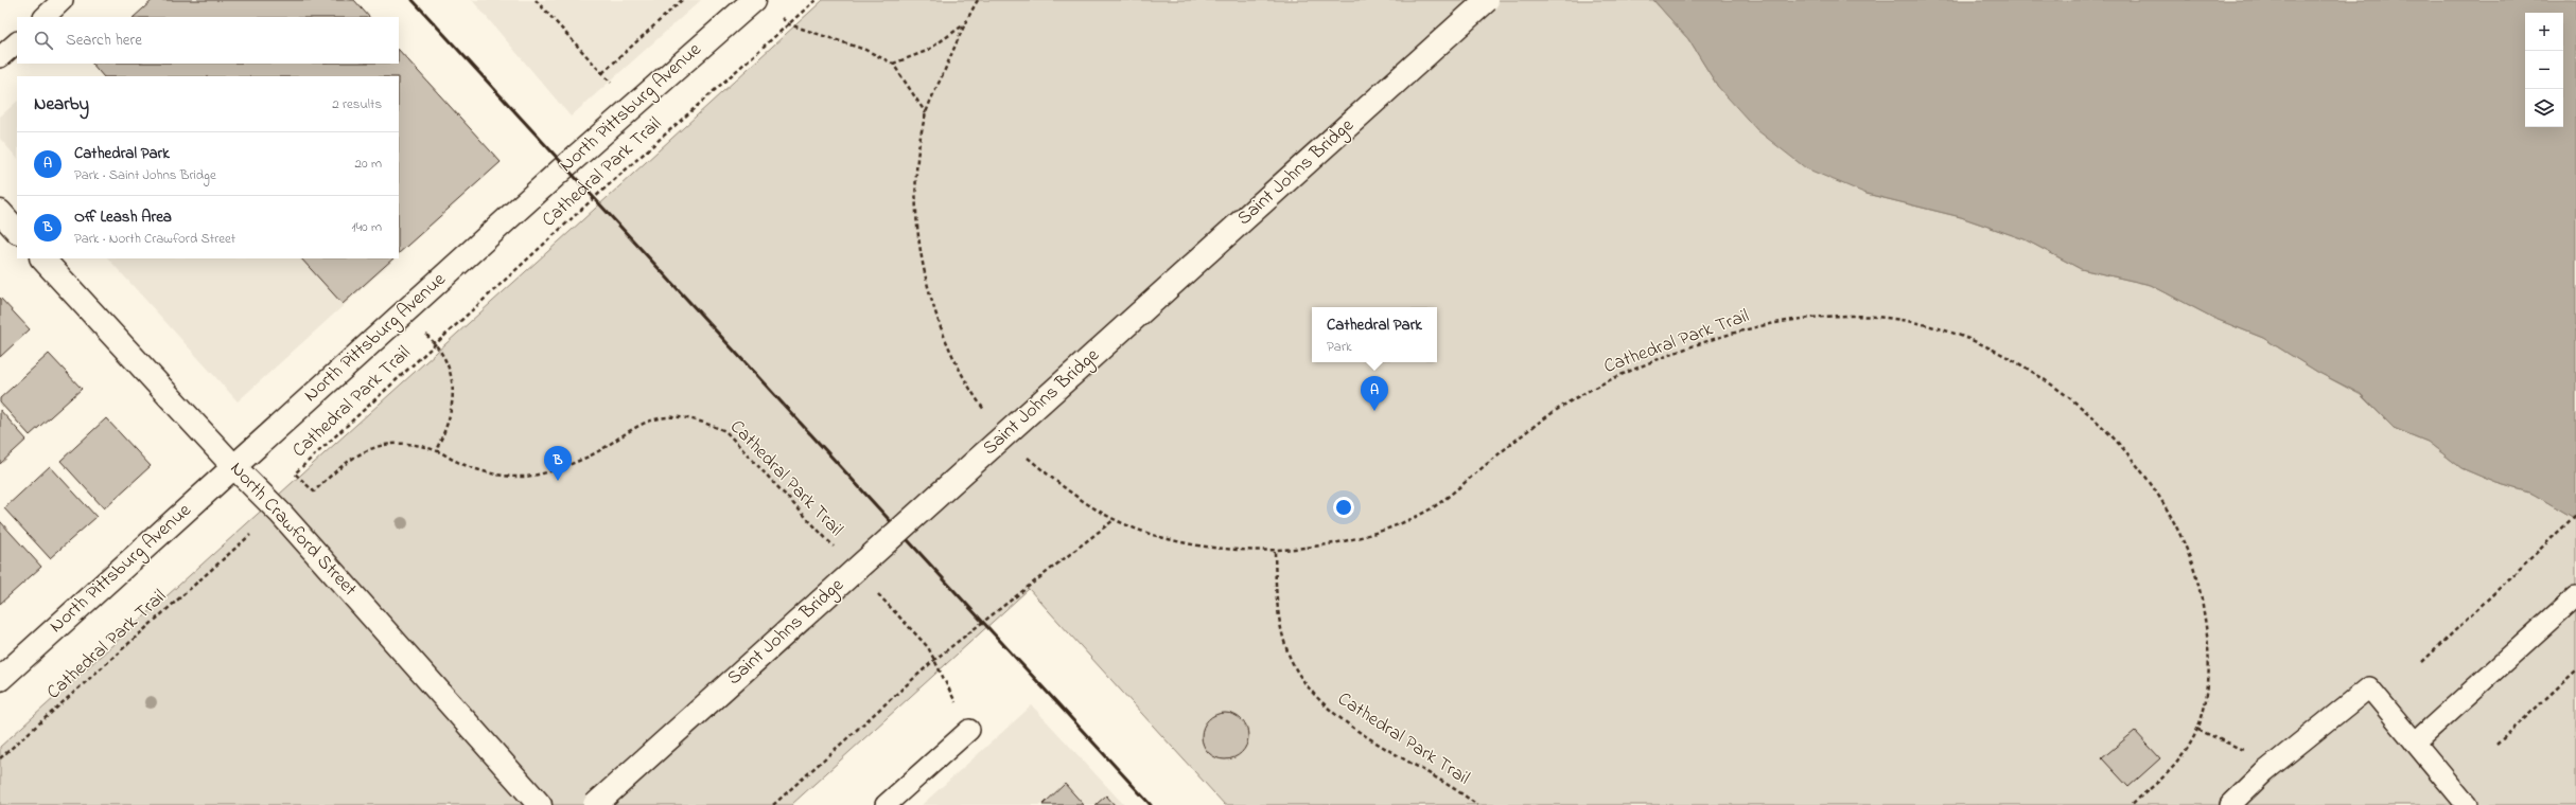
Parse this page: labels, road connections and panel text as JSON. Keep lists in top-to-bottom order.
{
  "streets": {
    "street": ["North Pittsburg Avenue", "Saint Johns Bridge", "North Crawford Street"],
    "path": ["Cathedral Park Trail"]
  },
  "crossings": [
    ["North Pittsburg Avenue", "Cathedral Park Trail"],
    ["North Pittsburg Avenue", "North Crawford Street"]
  ],
  "page": {
    "map_buttons": ["+", "−"],
    "search": "Search here",
    "heading": ["Nearby", "2 results"],
    "list": [
      {
        "mark": "A",
        "name": "Cathedral Park",
        "note": "Park · Saint Johns Bridge",
        "value": "20 m"
      },
      {
        "mark": "B",
        "name": "Off Leash Area",
        "note": "Park · North Crawford Street",
        "value": "140 m"
      }
    ],
    "popup": ["Cathedral Park", "Park"],
    "pins": ["A", "B"]
  }
}
